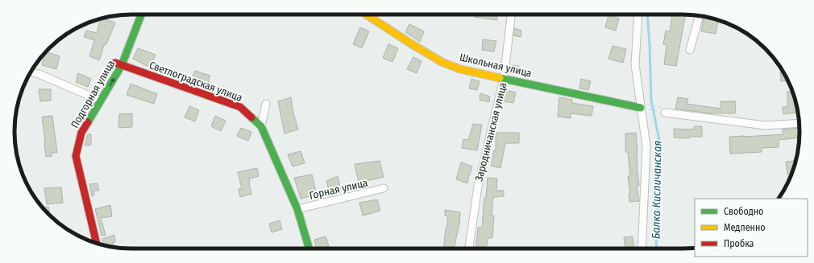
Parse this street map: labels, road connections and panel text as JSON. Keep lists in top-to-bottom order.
{
  "streets": {
    "street": [
      "Школьная улица",
      "Светлоградская улица",
      "Подгорная улица",
      "Зародничанская улица",
      "Горная улица"
    ]
  },
  "crossings": [
    ["Школьная улица", "Зародничанская улица"],
    ["Светлоградская улица", "Подгорная улица"],
    ["Светлоградская улица", "Горная улица"]
  ],
  "water": ["Балка Кисличанская"],
  "legend": ["Свободно", "Медленно", "Пробка"]
}
